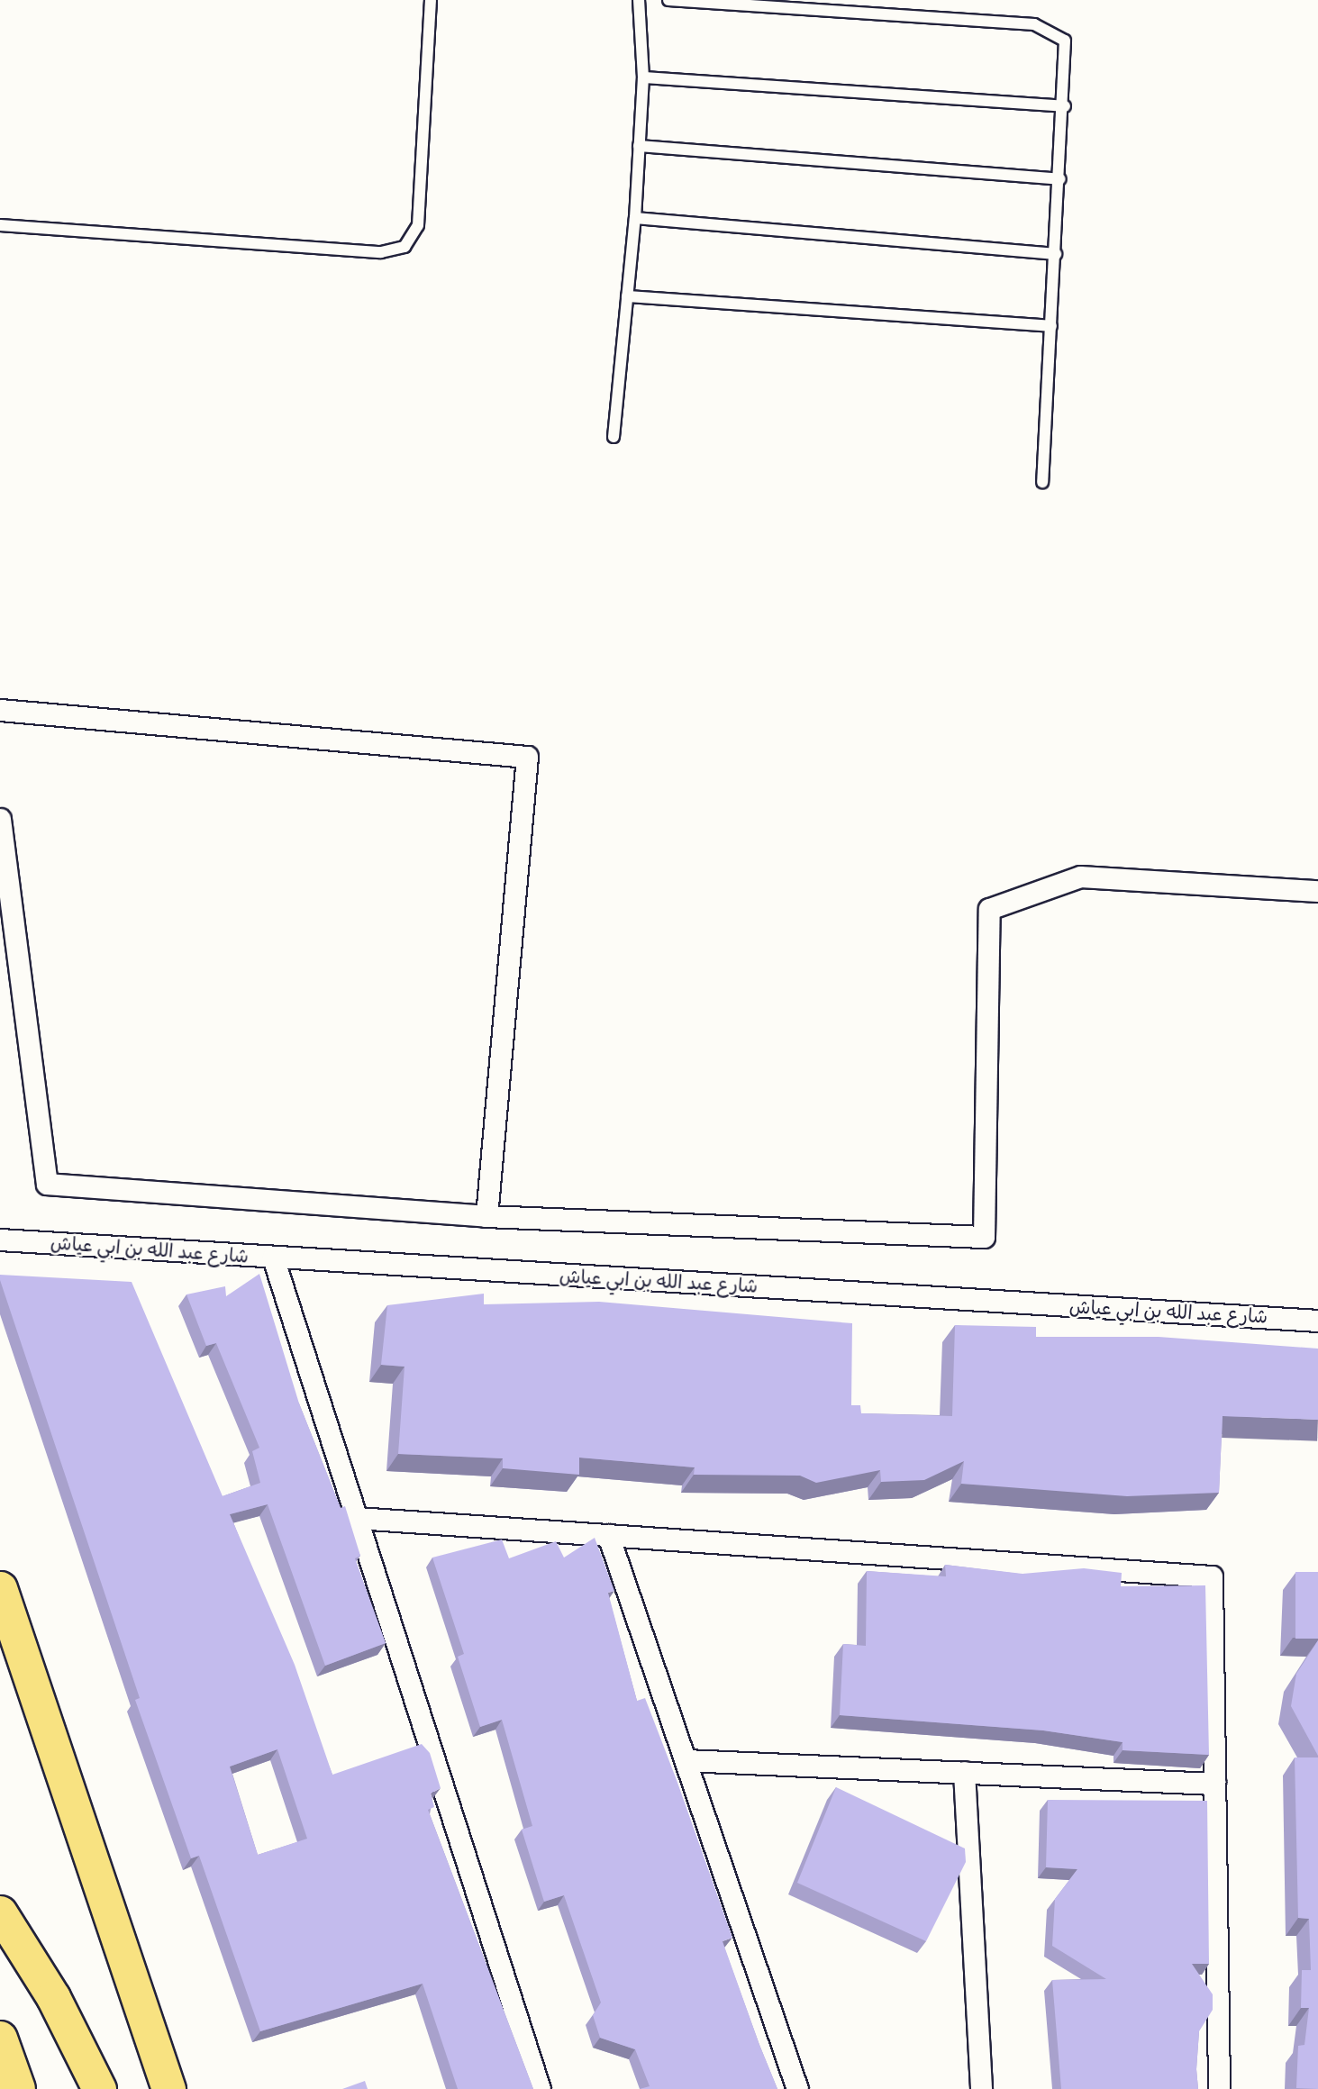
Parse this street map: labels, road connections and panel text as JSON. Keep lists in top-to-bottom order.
{
  "streets": {
    "street": ["شارع عبد الله بن ابي عياش"]
  }
}
